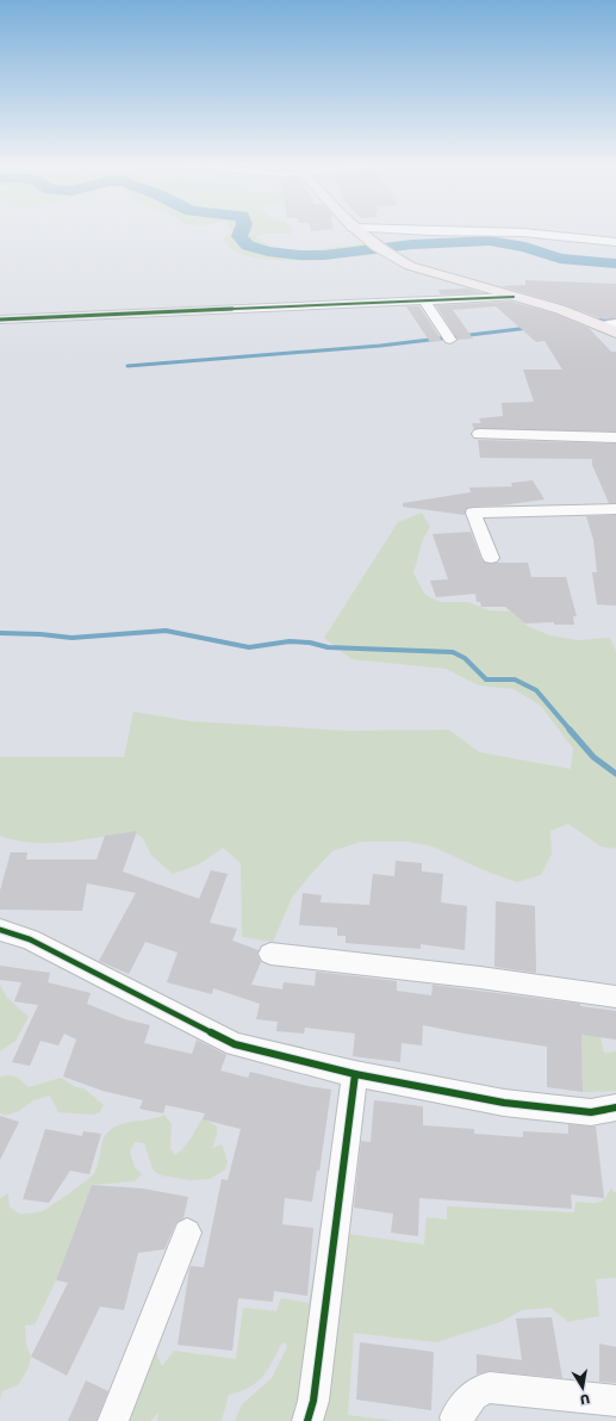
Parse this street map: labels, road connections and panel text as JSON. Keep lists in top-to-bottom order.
{
  "north": "bottom"
}
